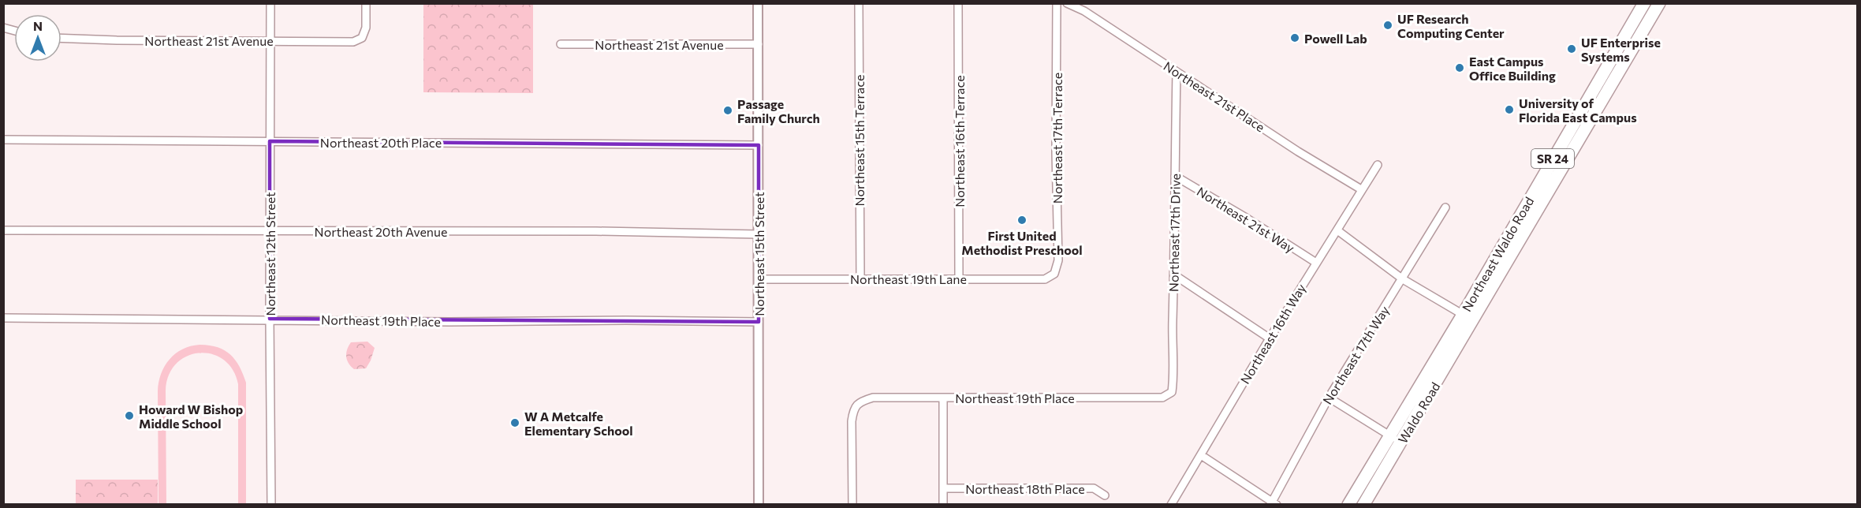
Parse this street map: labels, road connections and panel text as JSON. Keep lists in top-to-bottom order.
{
  "streets": {
    "highway": ["SR 24", "Northeast Waldo Road", "Waldo Road"],
    "street": [
      "Northeast 21st Avenue",
      "Northeast 21st Place",
      "Northeast 17th Terrace",
      "Northeast 15th Terrace",
      "Northeast 16th Terrace",
      "Northeast 20th Place",
      "Northeast 21st Way",
      "Northeast 20th Avenue",
      "Northeast 17th Drive",
      "Northeast 12th Street",
      "Northeast 15th Street",
      "Northeast 19th Lane",
      "Northeast 19th Place",
      "Northeast 16th Way",
      "Northeast 17th Way",
      "Northeast 18th Place"
    ]
  },
  "crossings": [
    ["Northeast 21st Avenue", "Northeast 12th Street"],
    ["Northeast 21st Avenue", "Northeast 15th Street"],
    ["Northeast 21st Place", "Northeast 17th Drive"],
    ["Northeast 21st Place", "Northeast 16th Way"],
    ["Northeast 17th Terrace", "Northeast 19th Lane"],
    ["Northeast 15th Terrace", "Northeast 19th Lane"],
    ["Northeast 16th Terrace", "Northeast 19th Lane"],
    ["Northeast 20th Place", "Northeast 12th Street"],
    ["Northeast 20th Place", "Northeast 15th Street"],
    ["Northeast 21st Way", "Northeast 17th Drive"],
    ["Northeast 21st Way", "Northeast 16th Way"],
    ["Northeast 20th Avenue", "Northeast 12th Street"],
    ["Northeast 20th Avenue", "Northeast 15th Street"],
    ["Northeast 17th Drive", "Northeast 19th Place"],
    ["Northeast 12th Street", "Northeast 19th Place"],
    ["Northeast 15th Street", "Northeast 19th Lane"],
    ["Northeast 15th Street", "Northeast 19th Place"],
    ["Northeast Waldo Road", "Waldo Road"]
  ],
  "places": [
    "UF Research Computing Center",
    "Powell Lab",
    "UF Enterprise Systems",
    "East Campus Office Building",
    "University of Florida East Campus",
    "Passage Family Church",
    "First United Methodist Preschool",
    "Howard W Bishop Middle School",
    "W A Metcalfe Elementary School"
  ],
  "north": "top"
}
